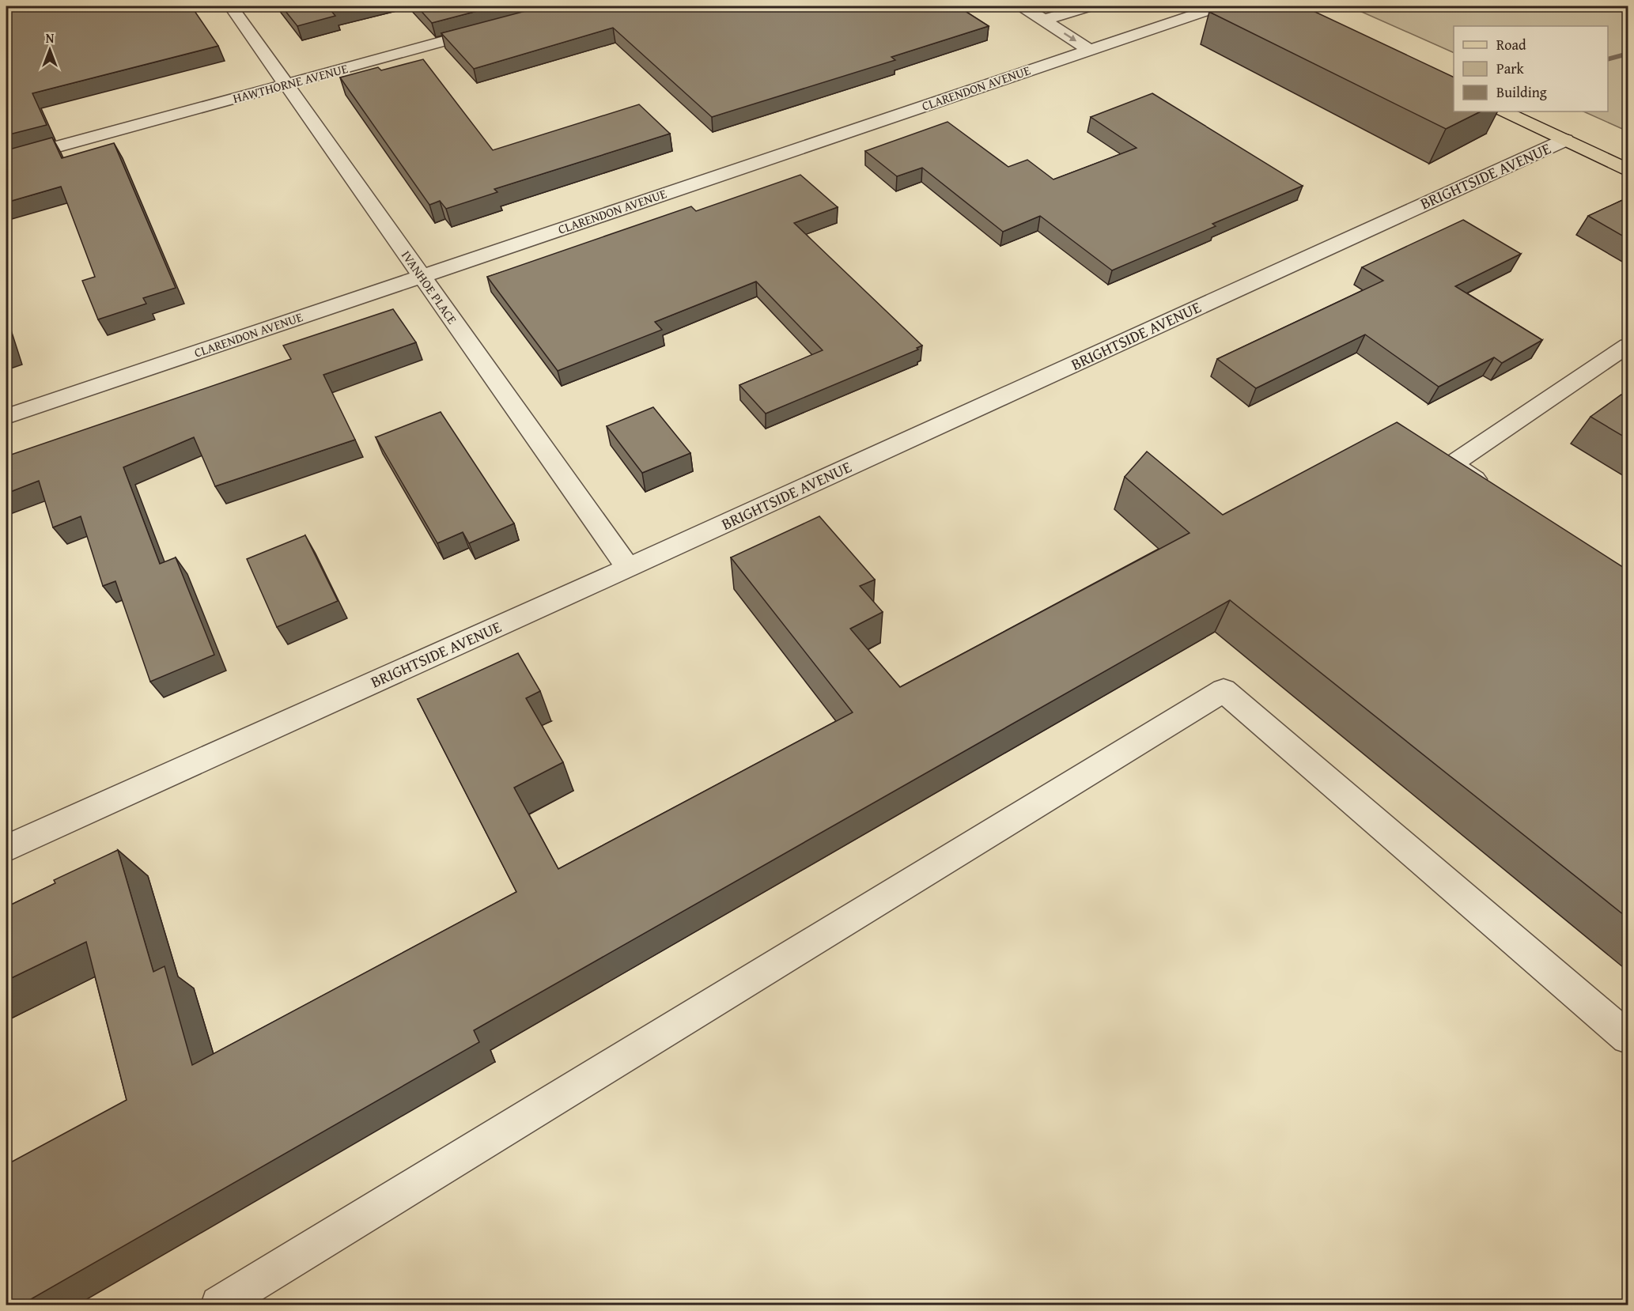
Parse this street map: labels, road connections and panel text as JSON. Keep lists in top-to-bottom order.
{
  "streets": {
    "street": [
      "HAWTHORNE AVENUE",
      "CLARENDON AVENUE",
      "BRIGHTSIDE AVENUE",
      "IVANHOE PLACE"
    ]
  },
  "crossings": [
    ["HAWTHORNE AVENUE", "IVANHOE PLACE"],
    ["CLARENDON AVENUE", "IVANHOE PLACE"],
    ["BRIGHTSIDE AVENUE", "IVANHOE PLACE"]
  ],
  "legend": ["Road", "Park", "Building"],
  "north": "top"
}
